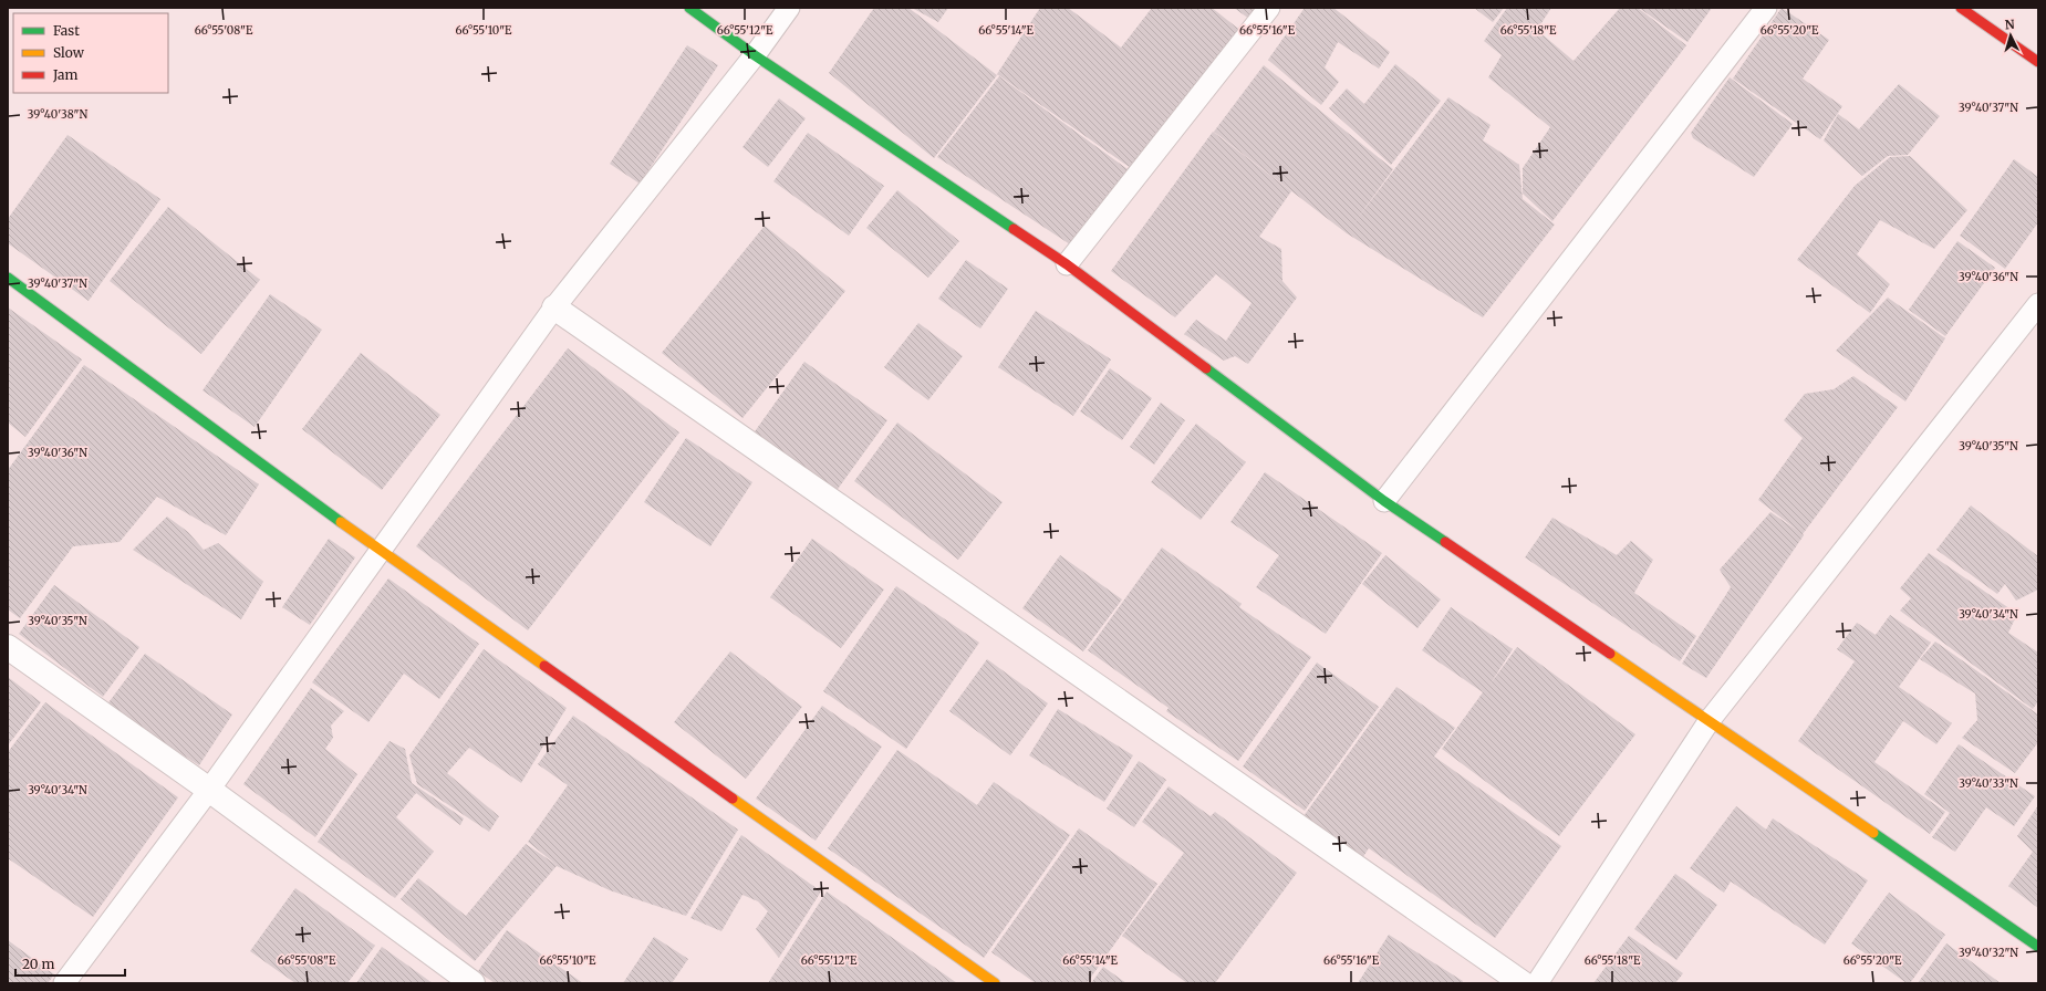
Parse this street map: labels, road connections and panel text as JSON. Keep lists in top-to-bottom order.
{
  "legend": ["Fast", "Slow", "Jam"],
  "scale_bar": "20 m",
  "north": "top",
  "coordinates": [
    "66°55'08\"E",
    "66°55'10\"E",
    "66°55'12\"E",
    "66°55'14\"E",
    "66°55'16\"E",
    "66°55'18\"E",
    "66°55'20\"E",
    "39°40'37\"N",
    "39°40'38\"N",
    "39°40'36\"N",
    "39°40'35\"N",
    "39°40'34\"N",
    "39°40'33\"N",
    "39°40'32\"N"
  ]
}
